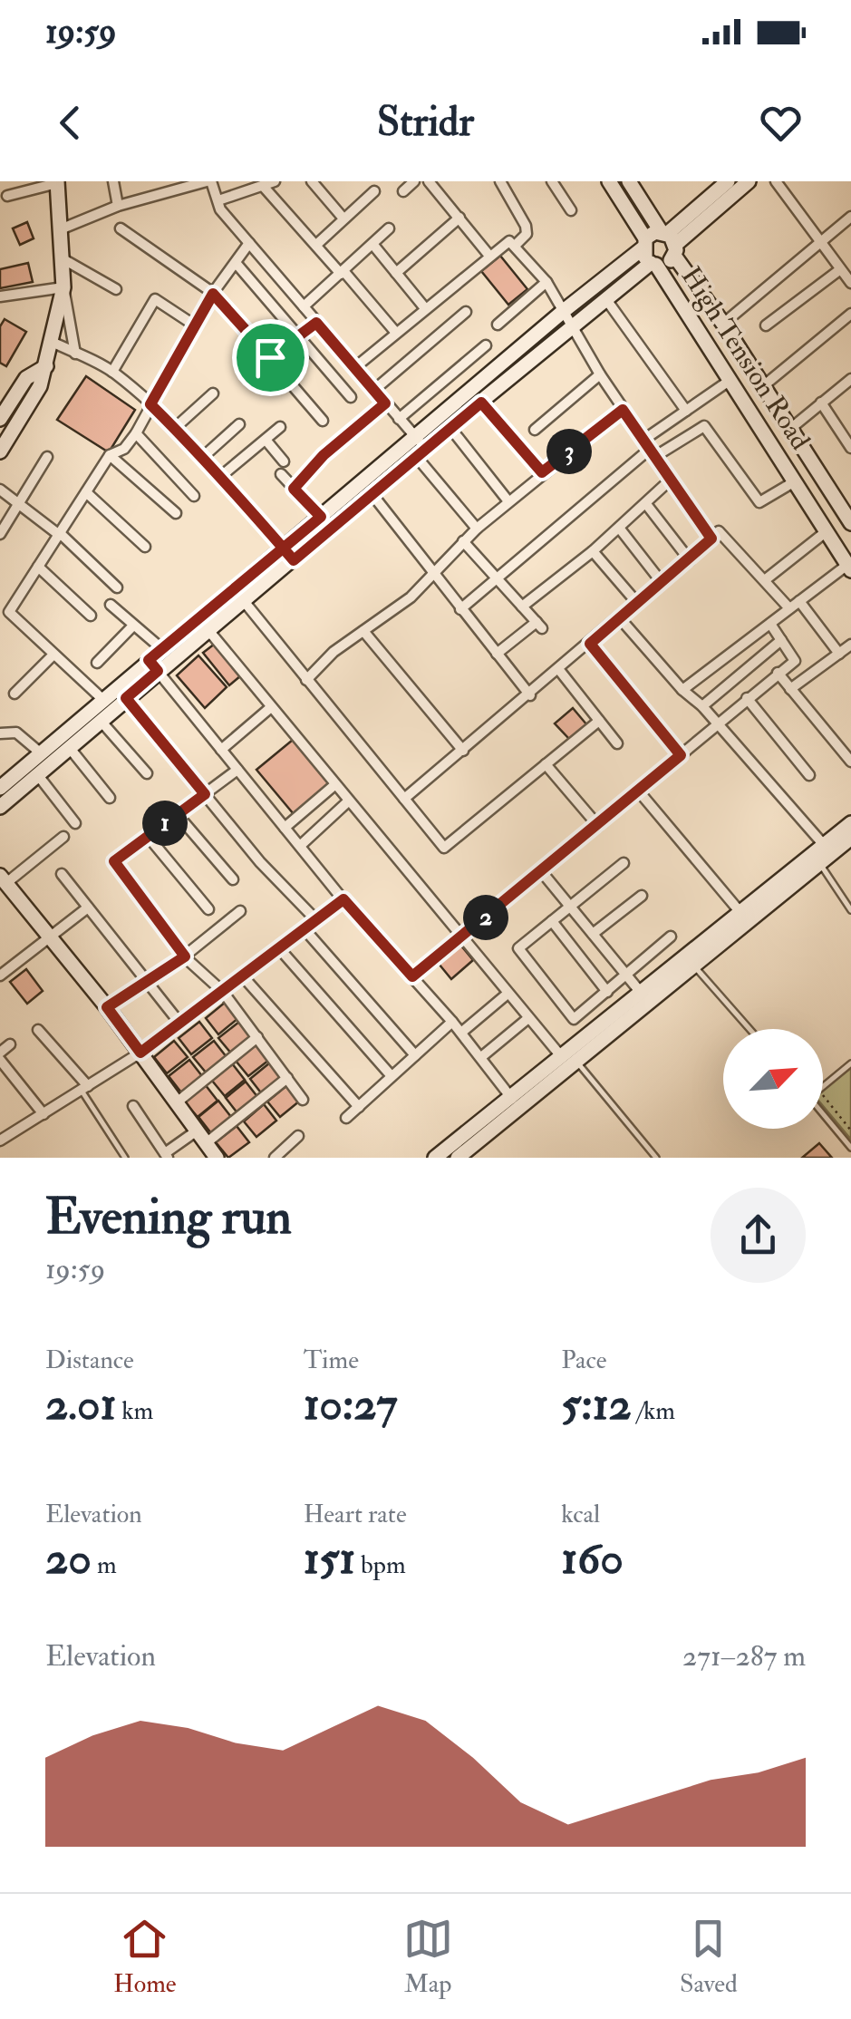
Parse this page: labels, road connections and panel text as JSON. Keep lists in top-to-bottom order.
{
  "streets": {
    "street": ["High Tension Road"]
  },
  "north": "top right",
  "page": {
    "status": "19:59",
    "header": "Stridr",
    "pins": ["3", "1", "2"],
    "heading": ["Evening run", "19:59"],
    "stats": [
      ["Distance", "2.01 km"],
      ["Time", "10:27"],
      ["Pace", "5:12 /km"],
      ["Elevation", "20 m"],
      ["Heart rate", "151 bpm"],
      ["kcal", "160"]
    ],
    "chart": ["Elevation", "271–287 m"],
    "tabs": ["Home", "Map", "Saved"]
  }
}
